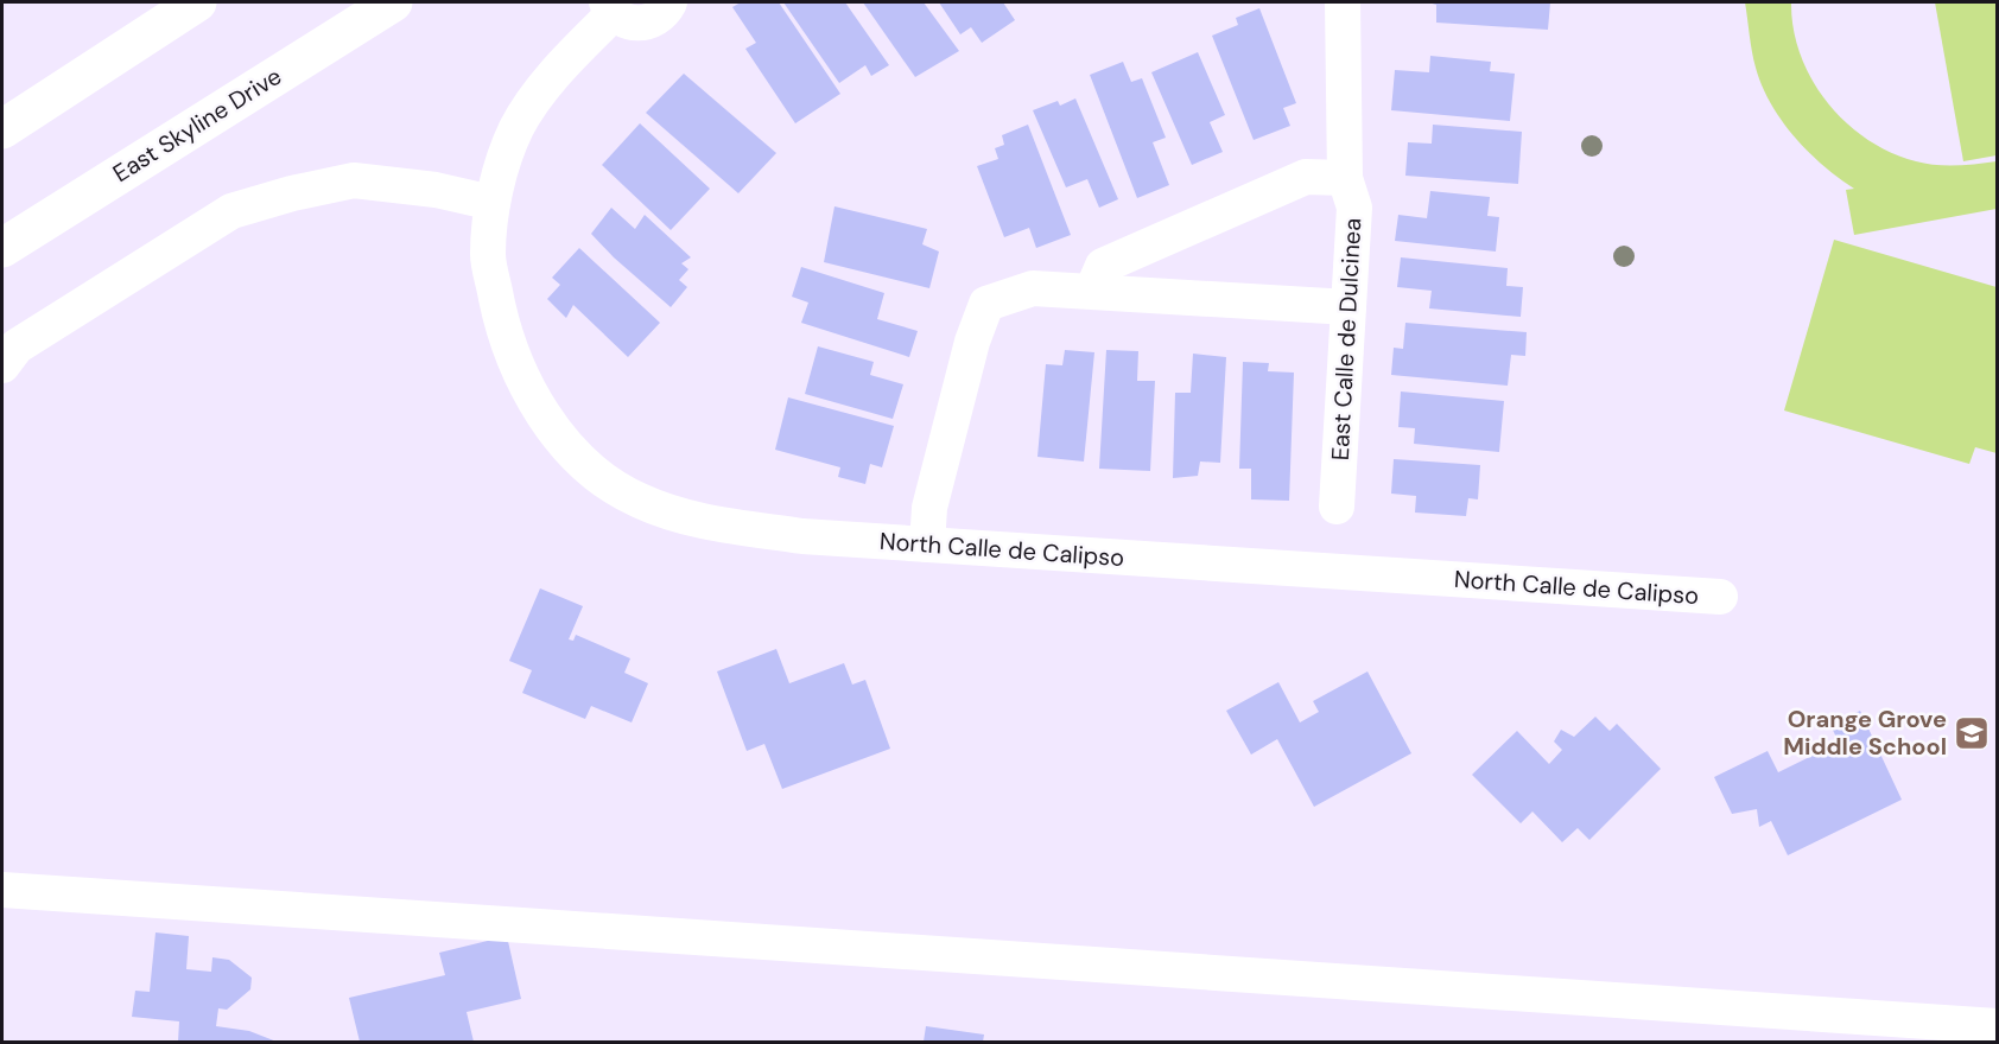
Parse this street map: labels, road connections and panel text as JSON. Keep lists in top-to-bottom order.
{
  "streets": {
    "main road": ["East Skyline Drive"],
    "street": ["East Calle de Dulcinea", "North Calle de Calipso"]
  },
  "places": {
    "school or university": ["Orange Grove Middle School"]
  }
}
